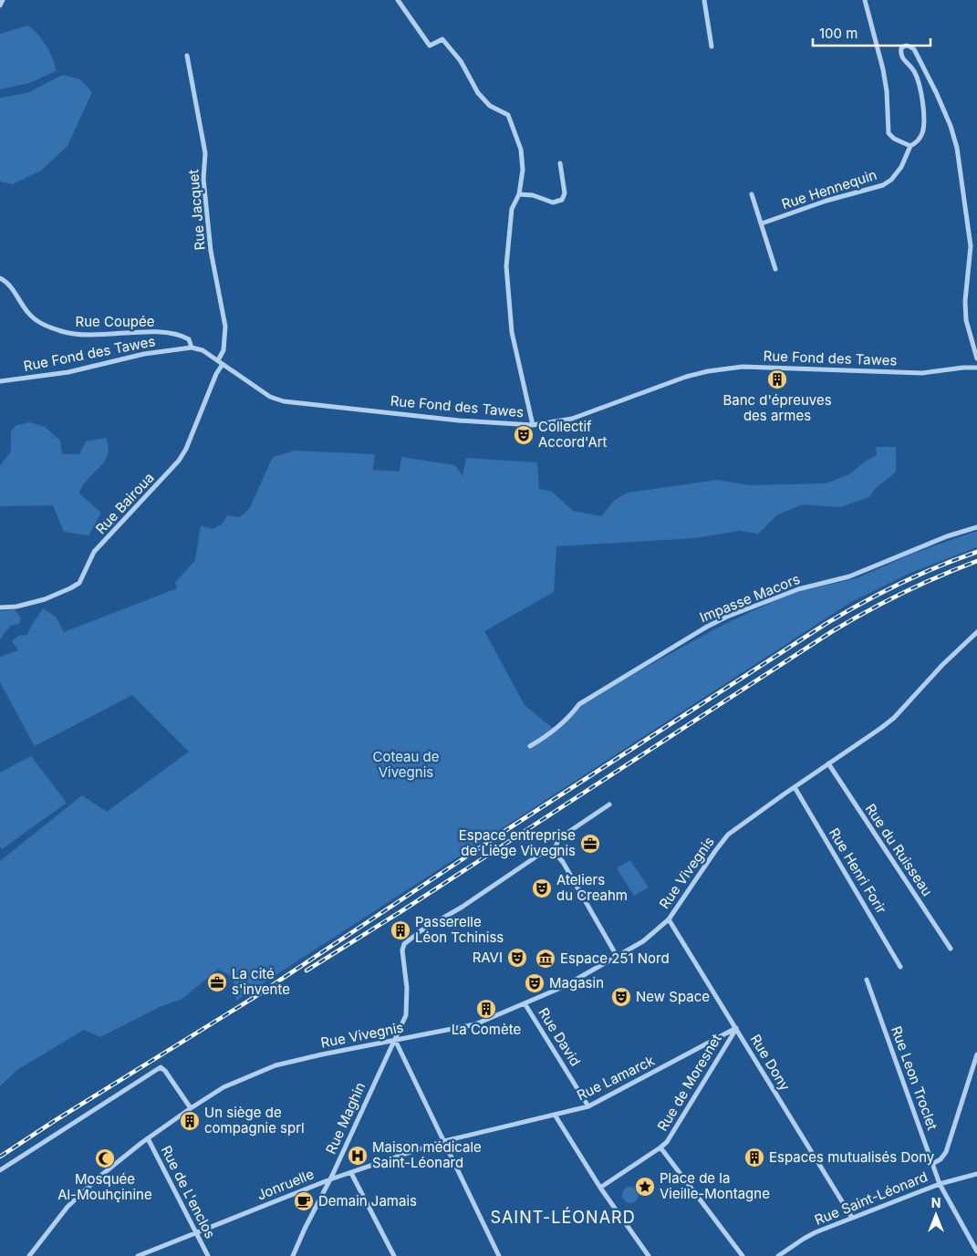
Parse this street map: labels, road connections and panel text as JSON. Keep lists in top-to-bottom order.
{
  "streets": {
    "street": [
      "Rue Hennequin",
      "Rue Jacquet",
      "Rue Coupée",
      "Rue Fond des Tawes",
      "Rue Bairoua",
      "Impasse Macors",
      "Rue du Ruisseau",
      "Rue Henri Forir",
      "Rue Vivegnis",
      "Rue David",
      "Rue Dony",
      "Rue Lamarck",
      "Rue Leon Troclet",
      "Rue de Moresnet",
      "Rue Maghin",
      "Jonruelle",
      "Rue de L'enclos",
      "Rue Saint-Léonard"
    ]
  },
  "crossings": [
    ["Rue Jacquet", "Rue Fond des Tawes"],
    ["Rue Jacquet", "Rue Bairoua"],
    ["Rue Coupée", "Rue Fond des Tawes"],
    ["Rue Fond des Tawes", "Rue Bairoua"],
    ["Rue du Ruisseau", "Rue Vivegnis"],
    ["Rue Henri Forir", "Rue Vivegnis"],
    ["Rue Vivegnis", "Rue David"],
    ["Rue Vivegnis", "Rue Dony"],
    ["Rue Vivegnis", "Rue Maghin"],
    ["Rue Vivegnis", "Rue de L'enclos"],
    ["Rue David", "Rue Lamarck"],
    ["Rue Dony", "Rue Lamarck"],
    ["Rue Dony", "Rue de Moresnet"],
    ["Rue Dony", "Rue Saint-Léonard"],
    ["Rue Lamarck", "Rue de Moresnet"],
    ["Rue Lamarck", "Jonruelle"],
    ["Rue Leon Troclet", "Rue Saint-Léonard"],
    ["Rue Maghin", "Jonruelle"],
    ["Jonruelle", "Rue de L'enclos"]
  ],
  "districts": ["SAINT-LÉONARD"],
  "parks": ["Coteau de Vivegnis"],
  "places": {
    "building": [
      "Banc d'épreuves des armes",
      "Passerelle Léon Tchiniss",
      "La Comète",
      "Un siège de compagnie sprl",
      "Espaces mutualisés Dony"
    ],
    "theatre": [
      "Collectif Accord'Art",
      "Ateliers du Creahm",
      "RAVI",
      "Magasin",
      "New Space"
    ],
    "office": ["Espace entreprise de Liège Vivegnis", "La cité s'invente"],
    "museum": ["Espace 251 Nord"],
    "hospital": ["Maison médicale Saint-Léonard"],
    "mosque": ["Mosquée Al-Mouhçinine"],
    "place": ["Place de la Vieille-Montagne"],
    "cafe": ["Demain Jamais"]
  },
  "scale_bar": "100 m",
  "north": "top"
}
